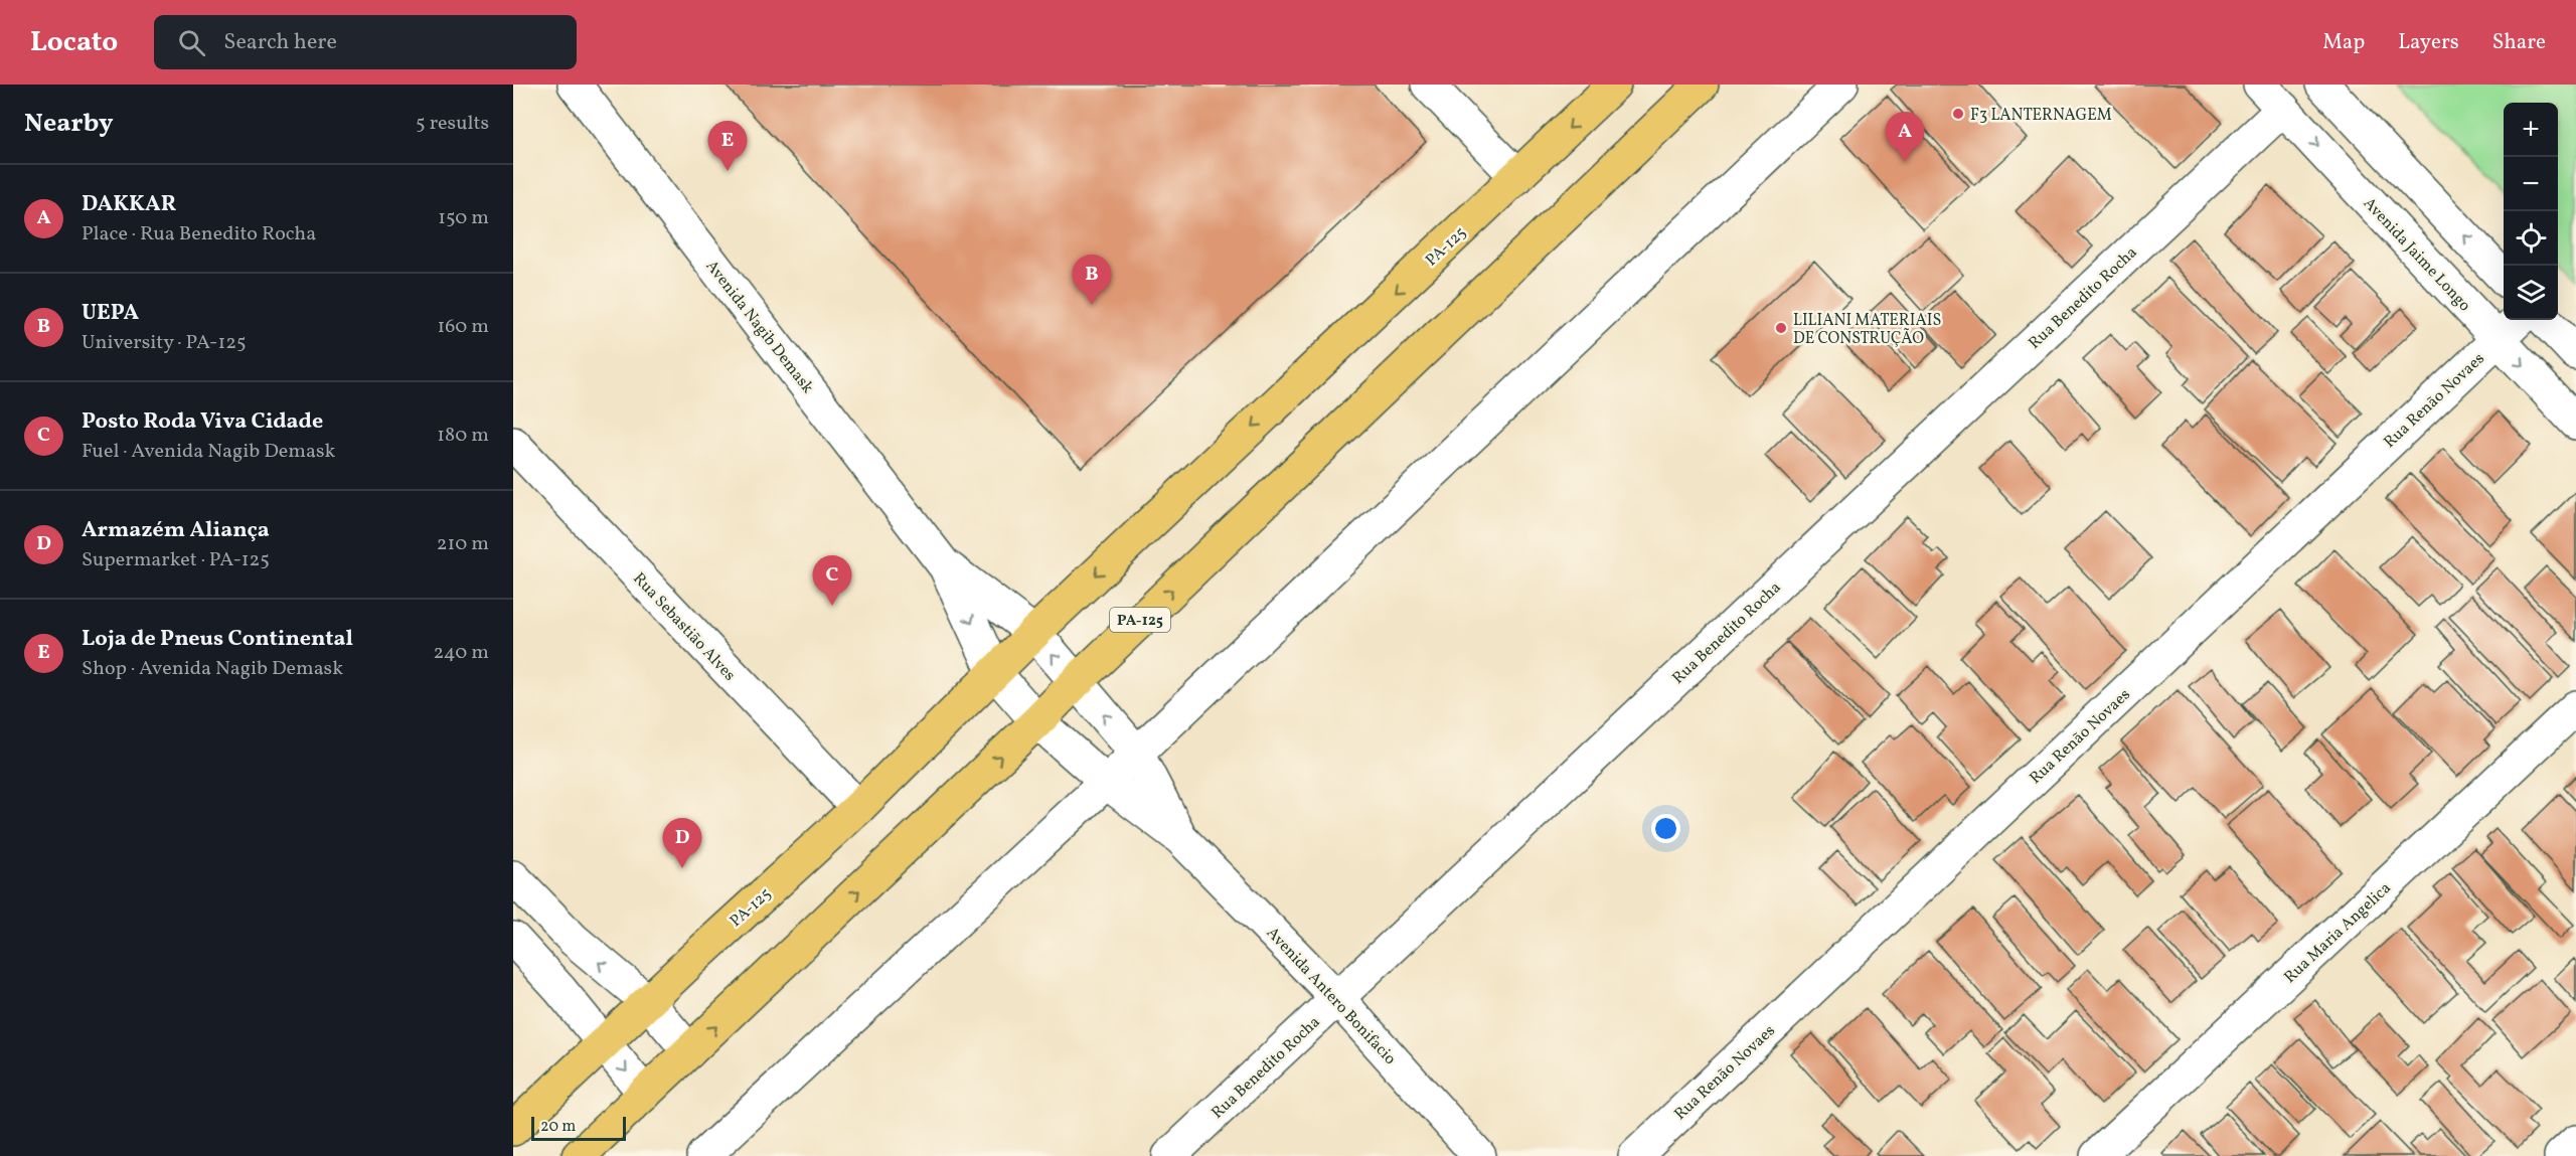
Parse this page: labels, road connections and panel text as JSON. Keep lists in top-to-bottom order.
{
  "streets": {
    "main road": ["PA-125"],
    "street": [
      "Avenida Jaime Longo",
      "Rua Benedito Rocha",
      "Avenida Nagib Demask",
      "Rua Renão Novaes",
      "Rua Sebastião Alves",
      "Rua Maria Angelica",
      "Avenida Antero Bonifacio"
    ]
  },
  "crossings": [
    ["PA-125", "Avenida Nagib Demask"],
    ["PA-125", "Rua Sebastião Alves"],
    ["PA-125", "Avenida Antero Bonifacio"],
    ["Avenida Jaime Longo", "Rua Benedito Rocha"],
    ["Avenida Jaime Longo", "Rua Renão Novaes"],
    ["Rua Benedito Rocha", "Avenida Antero Bonifacio"],
    ["Avenida Nagib Demask", "Avenida Antero Bonifacio"]
  ],
  "places": ["F3 LANTERNAGEM", "LILIANI MATERIAIS DE CONSTRUÇÃO"],
  "scale_bar": "20 m",
  "page": {
    "header": "Locato",
    "search": "Search here",
    "nav": ["Map", "Layers", "Share"],
    "heading": ["Nearby", "5 results"],
    "map_buttons": ["+", "−"],
    "pins": [
      "A",
      "E",
      "B",
      "C",
      "D"
    ],
    "list": [
      {
        "mark": "A",
        "name": "DAKKAR",
        "note": "Place · Rua Benedito Rocha",
        "value": "150 m"
      },
      {
        "mark": "B",
        "name": "UEPA",
        "note": "University · PA-125",
        "value": "160 m"
      },
      {
        "mark": "C",
        "name": "Posto Roda Viva Cidade",
        "note": "Fuel · Avenida Nagib Demask",
        "value": "180 m"
      },
      {
        "mark": "D",
        "name": "Armazém Aliança",
        "note": "Supermarket · PA-125",
        "value": "210 m"
      },
      {
        "mark": "E",
        "name": "Loja de Pneus Continental",
        "note": "Shop · Avenida Nagib Demask",
        "value": "240 m"
      }
    ],
    "scale": "20 m"
  }
}
